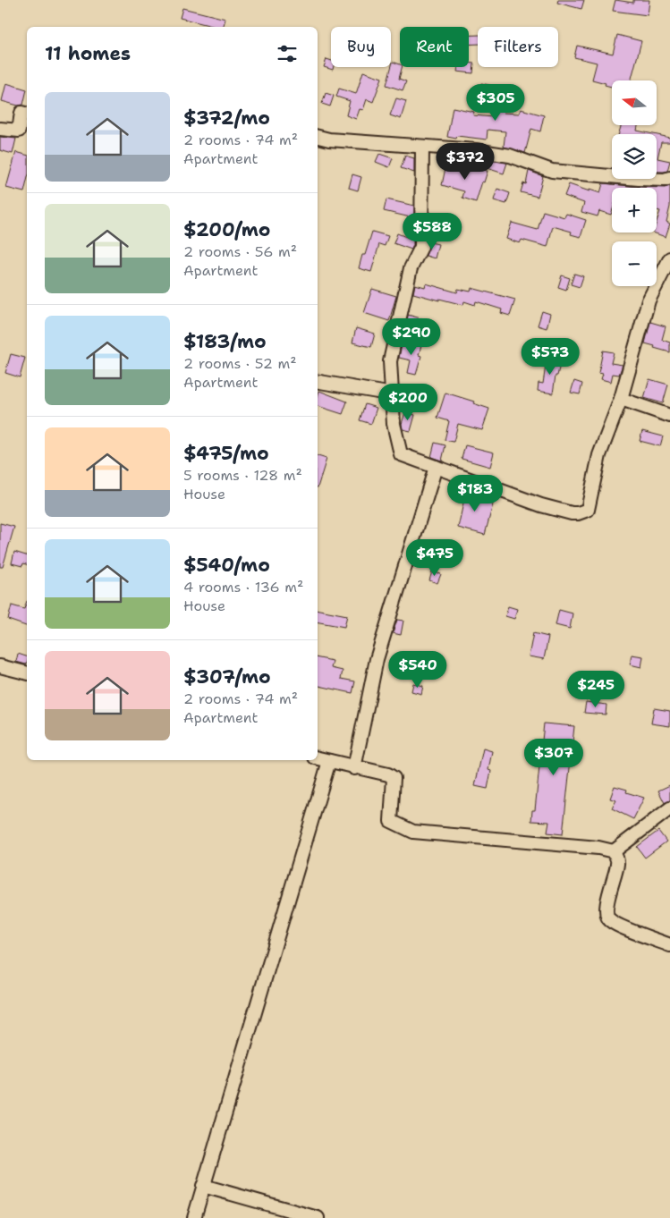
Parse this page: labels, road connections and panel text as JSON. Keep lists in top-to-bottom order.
{
  "north": "left",
  "page": {
    "chip": ["Buy", "Rent", "Filters"],
    "heading": "11 homes",
    "map_buttons": ["+", "−"],
    "list": [
      {
        "name": "$372/mo",
        "note": "2 rooms · 74 m² · Apartment"
      },
      {
        "name": "$200/mo",
        "note": "2 rooms · 56 m² · Apartment"
      },
      {
        "name": "$183/mo",
        "note": "2 rooms · 52 m² · Apartment"
      },
      {
        "name": "$475/mo",
        "note": "5 rooms · 128 m² · House"
      },
      {
        "name": "$540/mo",
        "note": "4 rooms · 136 m² · House"
      },
      {
        "name": "$307/mo",
        "note": "2 rooms · 74 m² · Apartment"
      }
    ],
    "price": [
      "$305",
      "$372",
      "$588",
      "$290",
      "$573",
      "$200",
      "$183",
      "$475",
      "$540",
      "$245",
      "$307"
    ]
  }
}
